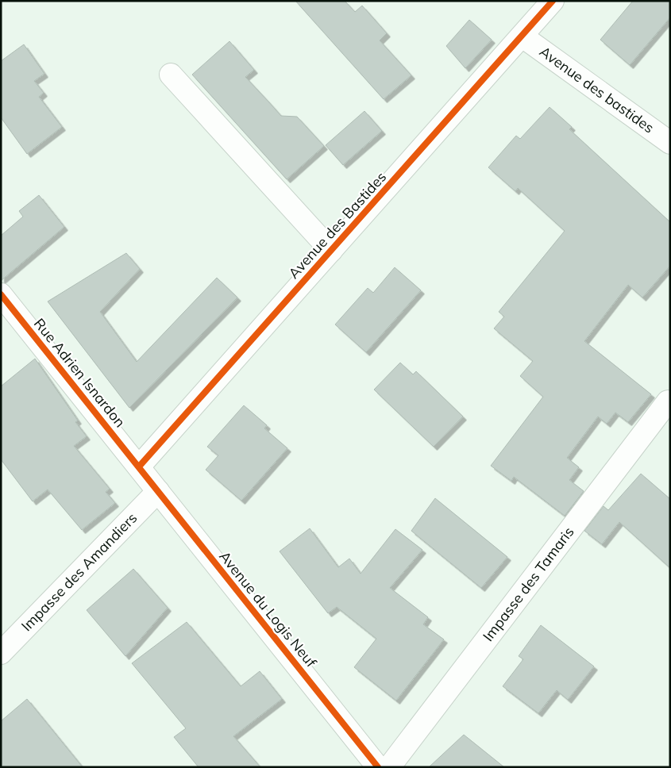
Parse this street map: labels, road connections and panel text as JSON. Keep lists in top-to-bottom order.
{
  "streets": {
    "street": [
      "Avenue des bastides",
      "Avenue des Bastides",
      "Rue Adrien Isnardon",
      "Impasse des Amandiers",
      "Impasse des Tamaris",
      "Avenue du Logis Neuf"
    ]
  },
  "crossings": [
    ["Avenue des bastides", "Avenue des Bastides"],
    ["Avenue des Bastides", "Rue Adrien Isnardon"],
    ["Avenue des Bastides", "Avenue du Logis Neuf"],
    ["Rue Adrien Isnardon", "Avenue du Logis Neuf"],
    ["Impasse des Amandiers", "Avenue du Logis Neuf"]
  ]
}
